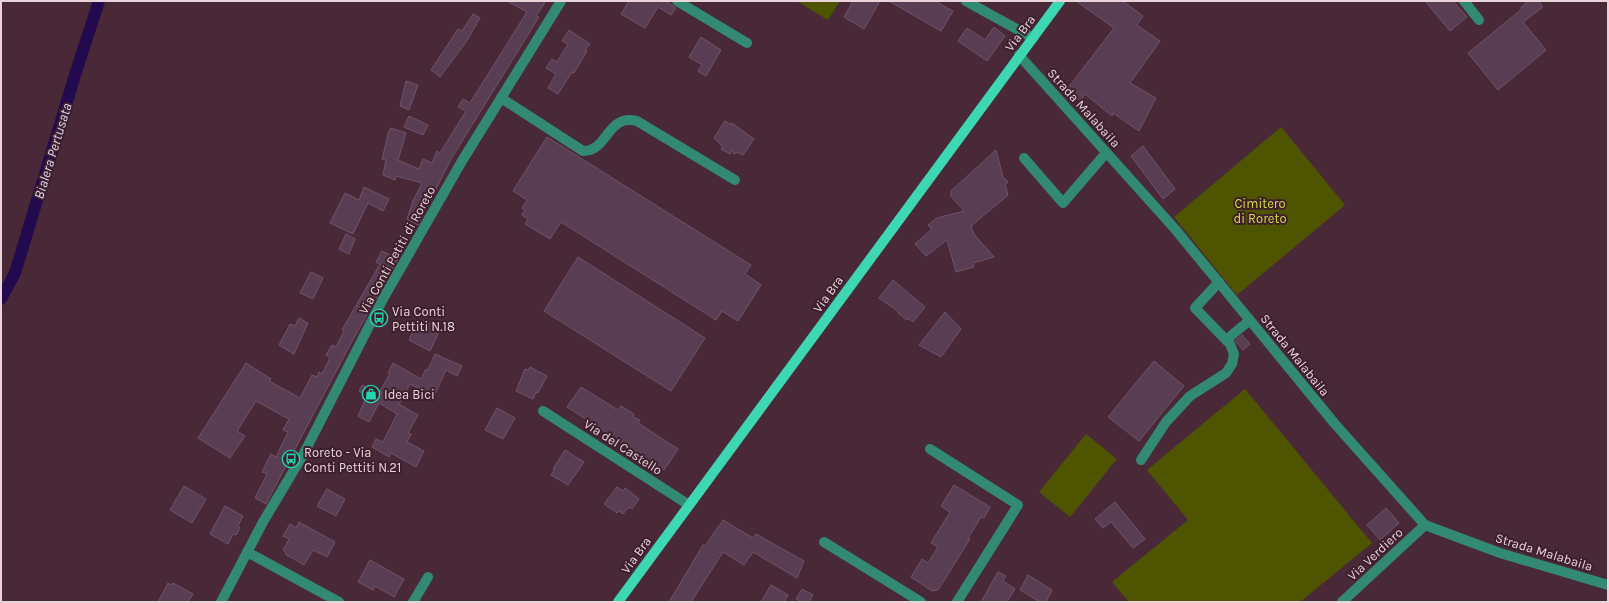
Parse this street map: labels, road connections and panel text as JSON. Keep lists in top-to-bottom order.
{
  "streets": {
    "main road": ["Via Bra"],
    "street": [
      "Strada Malabaila",
      "Via Conti Petiti di Roreto",
      "Via del Castello",
      "Via Verdiero"
    ]
  },
  "crossings": [
    ["Via Bra", "Strada Malabaila"],
    ["Via Bra", "Via del Castello"],
    ["Strada Malabaila", "Via Verdiero"]
  ],
  "water": ["Bialera Pertusata"],
  "parks": ["Cimitero di Roreto"],
  "places": {
    "bus stop": ["Via Conti Pettiti N.18", "Roreto - Via Conti Pettiti N.21"],
    "shop": ["Idea Bici"]
  }
}
